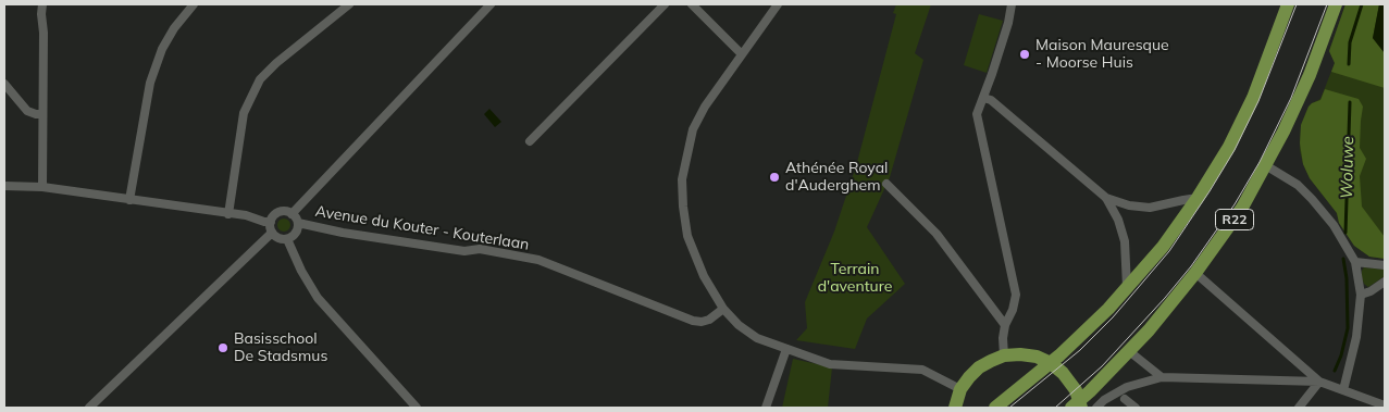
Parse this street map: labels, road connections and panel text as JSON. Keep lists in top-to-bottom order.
{
  "streets": {
    "main road": ["R22"],
    "street": ["Avenue du Kouter - Kouterlaan"]
  },
  "water": ["Woluwe"],
  "parks": ["Terrain d'aventure"],
  "places": ["Maison Mauresque - Moorse Huis", "Athénée Royal d'Auderghem", "Basisschool De Stadsmus"]
}
